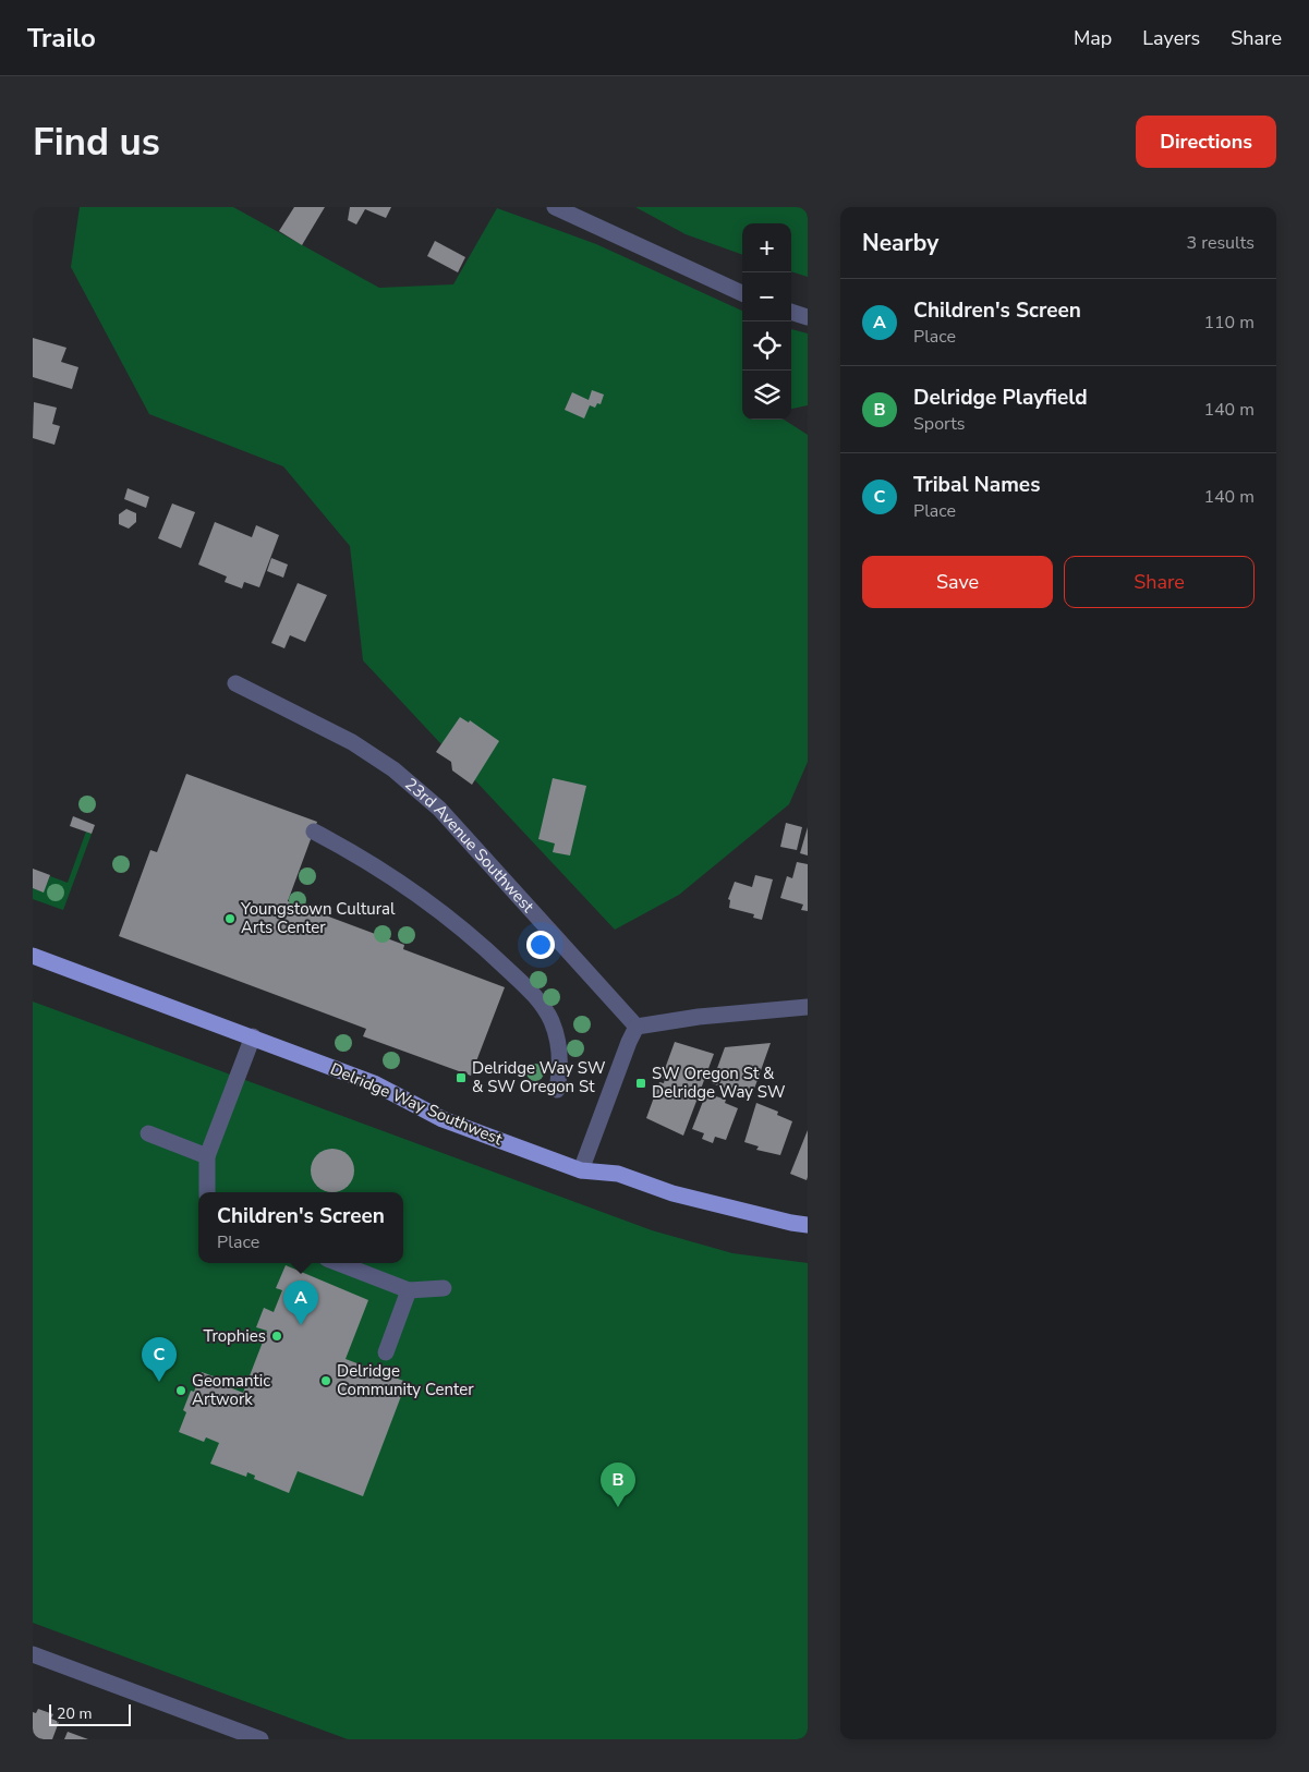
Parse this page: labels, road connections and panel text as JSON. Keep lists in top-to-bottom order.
{
  "streets": {
    "main road": ["Delridge Way Southwest"],
    "street": ["23rd Avenue Southwest"]
  },
  "places": {
    "other": [
      "Youngstown Cultural Arts Center",
      "Trophies",
      "Delridge Community Center",
      "Geomantic Artwork"
    ],
    "transit": ["Delridge Way SW & SW Oregon St", "SW Oregon St & Delridge Way SW"]
  },
  "scale_bar": "20 m",
  "page": {
    "header": "Trailo",
    "nav": ["Map", "Layers", "Share"],
    "buttons": [
      "Directions",
      ["Save", "Share"]
    ],
    "title": "Find us",
    "heading": ["Nearby", "3 results"],
    "map_buttons": ["+", "−"],
    "list": [
      {
        "mark": "A",
        "name": "Children's Screen",
        "note": "Place",
        "value": "110 m"
      },
      {
        "mark": "B",
        "name": "Delridge Playfield",
        "note": "Sports",
        "value": "140 m"
      },
      {
        "mark": "C",
        "name": "Tribal Names",
        "note": "Place",
        "value": "140 m"
      }
    ],
    "popup": ["Children's Screen", "Place"],
    "pins": ["A", "C", "B"],
    "scale": "20 m"
  }
}
